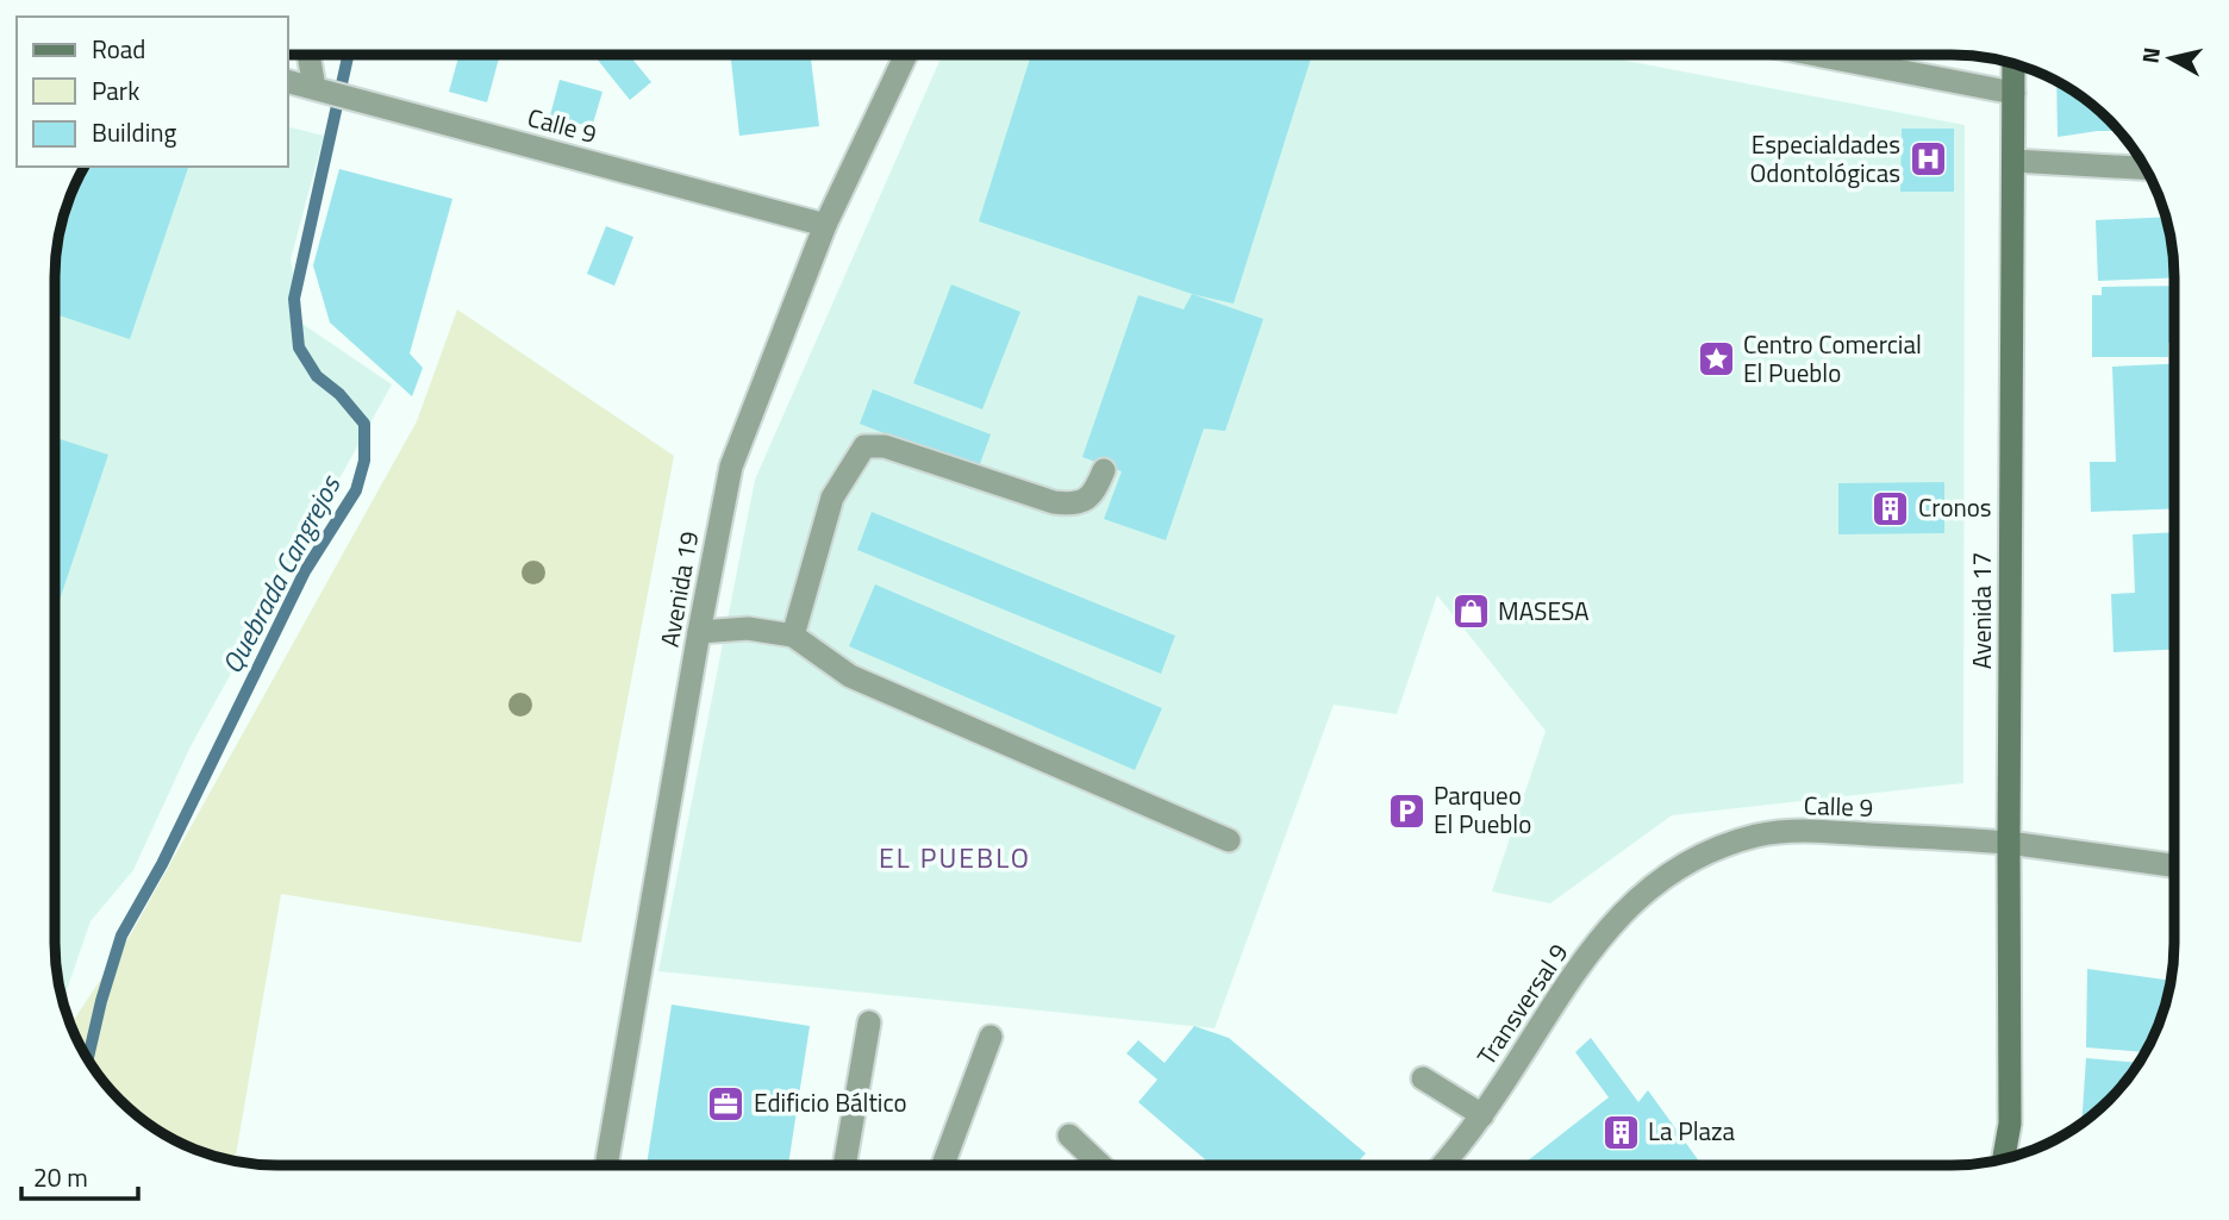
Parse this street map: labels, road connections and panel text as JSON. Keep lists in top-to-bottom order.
{
  "streets": {
    "main road": ["Avenida 17"],
    "street": ["Calle 9", "Avenida 19", "Transversal 9"]
  },
  "crossings": [
    ["Calle 9", "Avenida 19"],
    ["Calle 9", "Avenida 17"],
    ["Calle 9", "Transversal 9"]
  ],
  "districts": ["EL PUEBLO"],
  "water": ["Quebrada Cangrejos"],
  "places": {
    "hospital": ["Especialdades Odontológicas"],
    "place": ["Centro Comercial El Pueblo"],
    "building": ["Cronos", "La Plaza"],
    "shop": ["MASESA"],
    "parking": ["Parqueo El Pueblo"],
    "office": ["Edificio Báltico"]
  },
  "legend": ["Road", "Park", "Building"],
  "scale_bar": "20 m",
  "north": "left"
}
